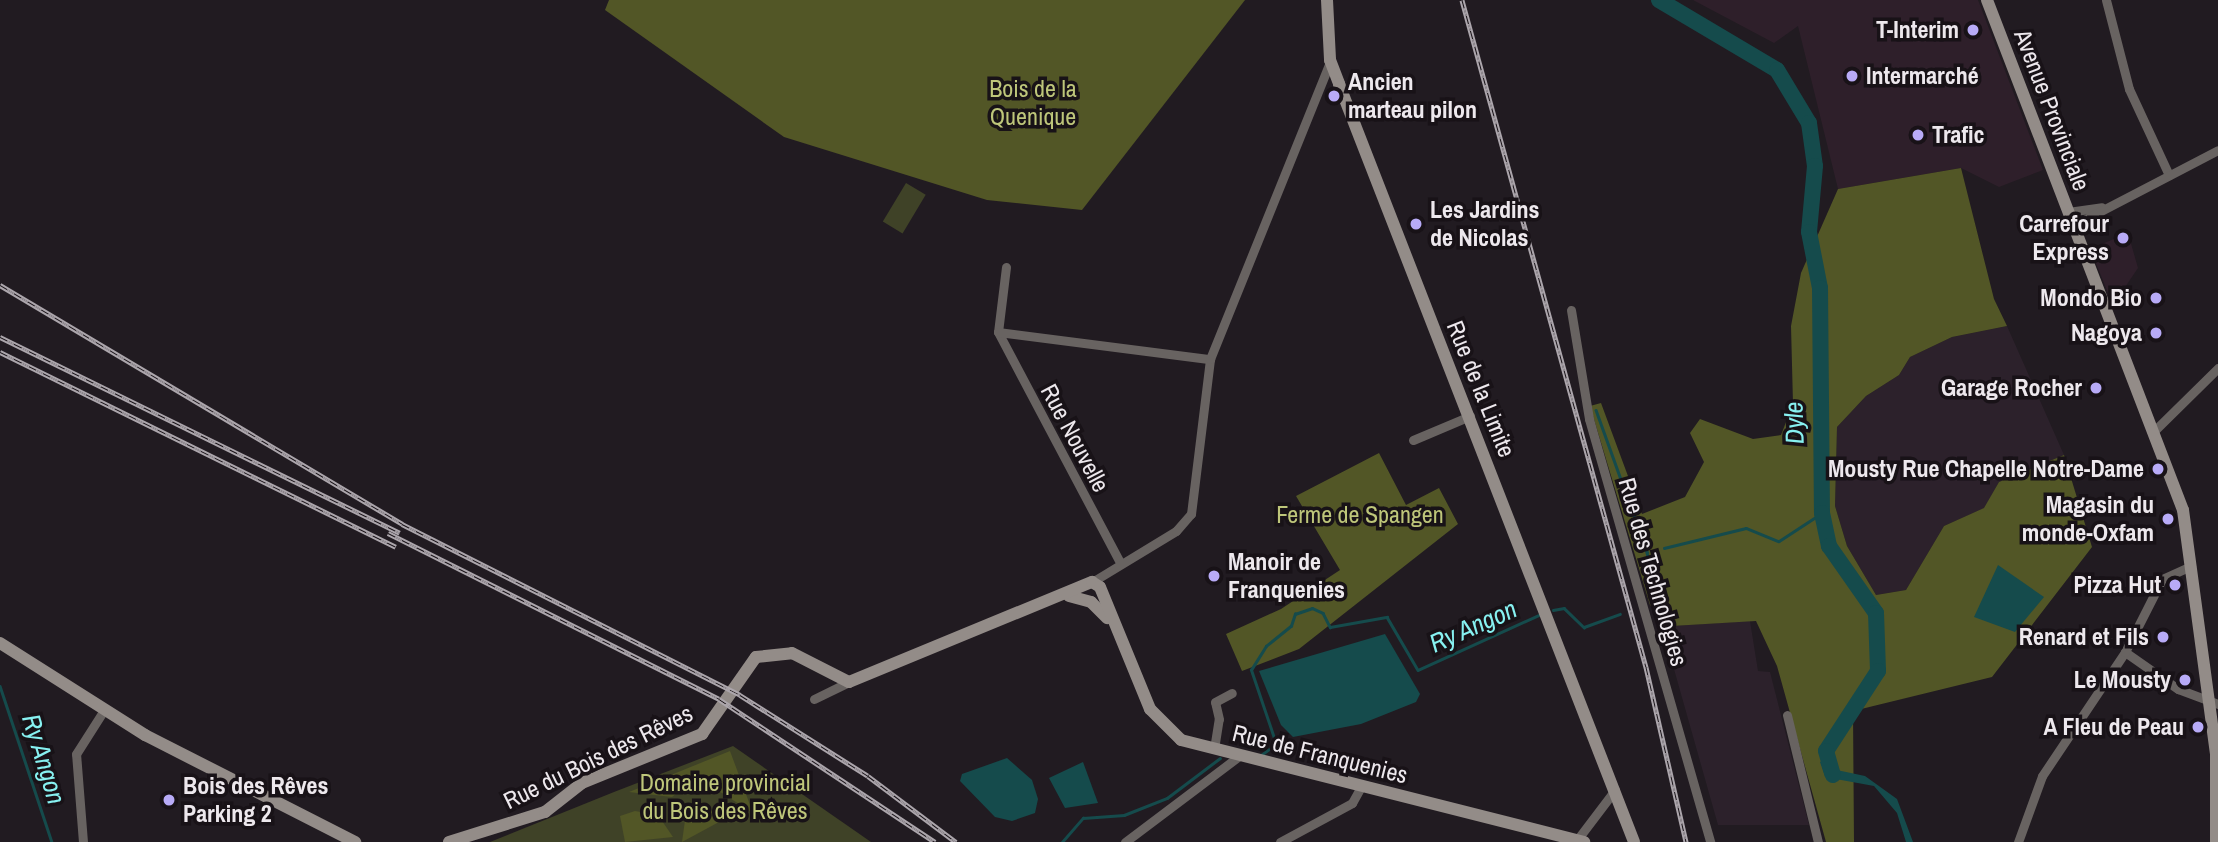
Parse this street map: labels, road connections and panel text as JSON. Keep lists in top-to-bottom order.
{
  "streets": {
    "street": [
      "Avenue Provinciale",
      "Rue de la Limite",
      "Rue Nouvelle",
      "Rue des Technologies",
      "Rue de Franquenies",
      "Rue du Bois des Rêves"
    ]
  },
  "water": ["Dyle", "Ry Angon"],
  "parks": ["Bois de la Quenique", "Ferme de Spangen", "Domaine provincial du Bois des Rêves"],
  "places": [
    "T-Interim",
    "Intermarché",
    "Ancien marteau pilon",
    "Trafic",
    "Les Jardins de Nicolas",
    "Carrefour Express",
    "Mondo Bio",
    "Nagoya",
    "Garage Rocher",
    "Mousty Rue Chapelle Notre-Dame",
    "Magasin du monde-Oxfam",
    "Manoir de Franquenies",
    "Pizza Hut",
    "Renard et Fils",
    "Le Mousty",
    "A Fleu de Peau",
    "Bois des Rêves Parking 2"
  ]
}
